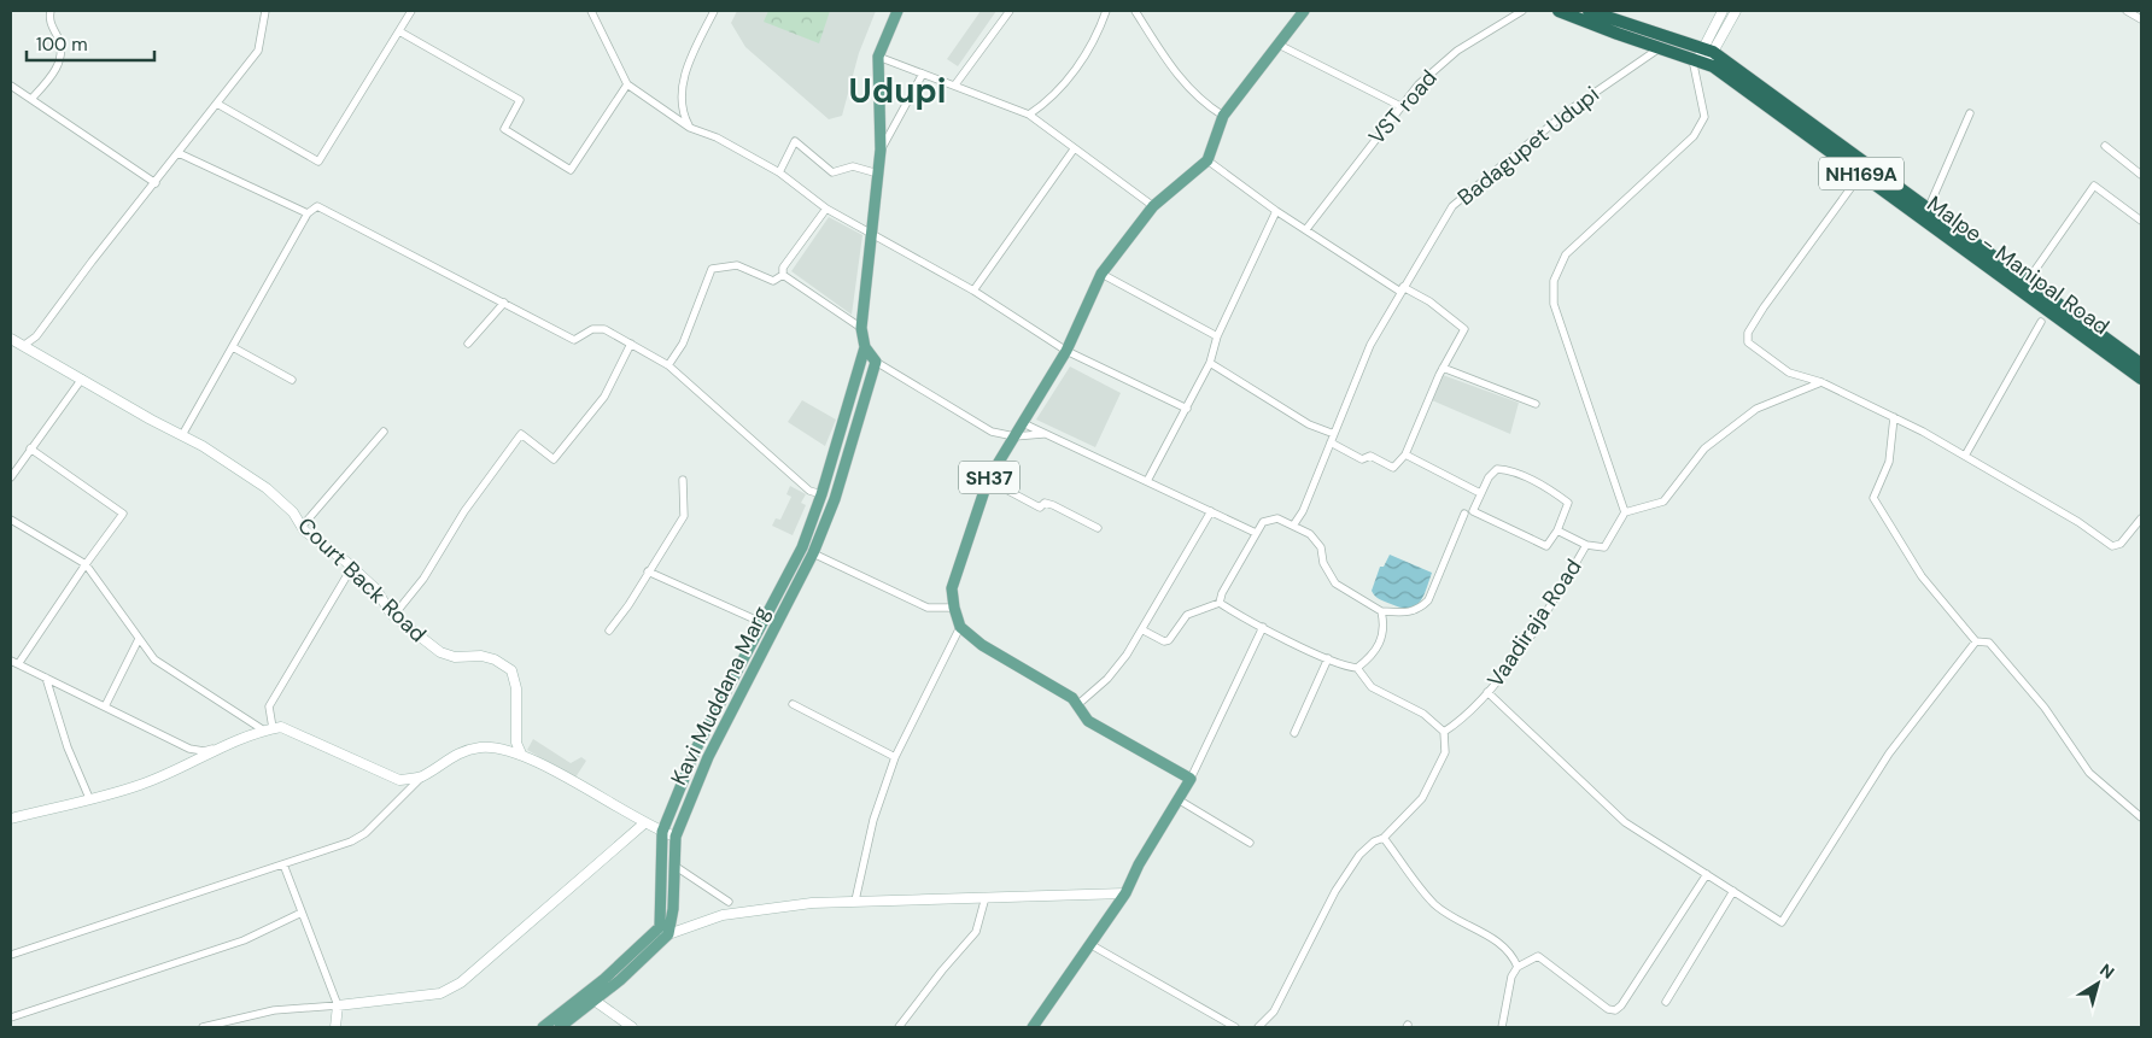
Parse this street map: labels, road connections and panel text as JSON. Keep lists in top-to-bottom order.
{
  "streets": {
    "highway": ["NH169A", "Malpe - Manipal Road"],
    "main road": ["SH37", "Kavi Muddana Marg"],
    "street": [
      "VST road",
      "Badagupet Udupi",
      "Court Back Road",
      "Vaadiraja Road"
    ]
  },
  "crossings": [
    ["Badagupet Udupi", "Malpe - Manipal Road"]
  ],
  "districts": ["Udupi"],
  "scale_bar": "100 m",
  "north": "top right"
}
